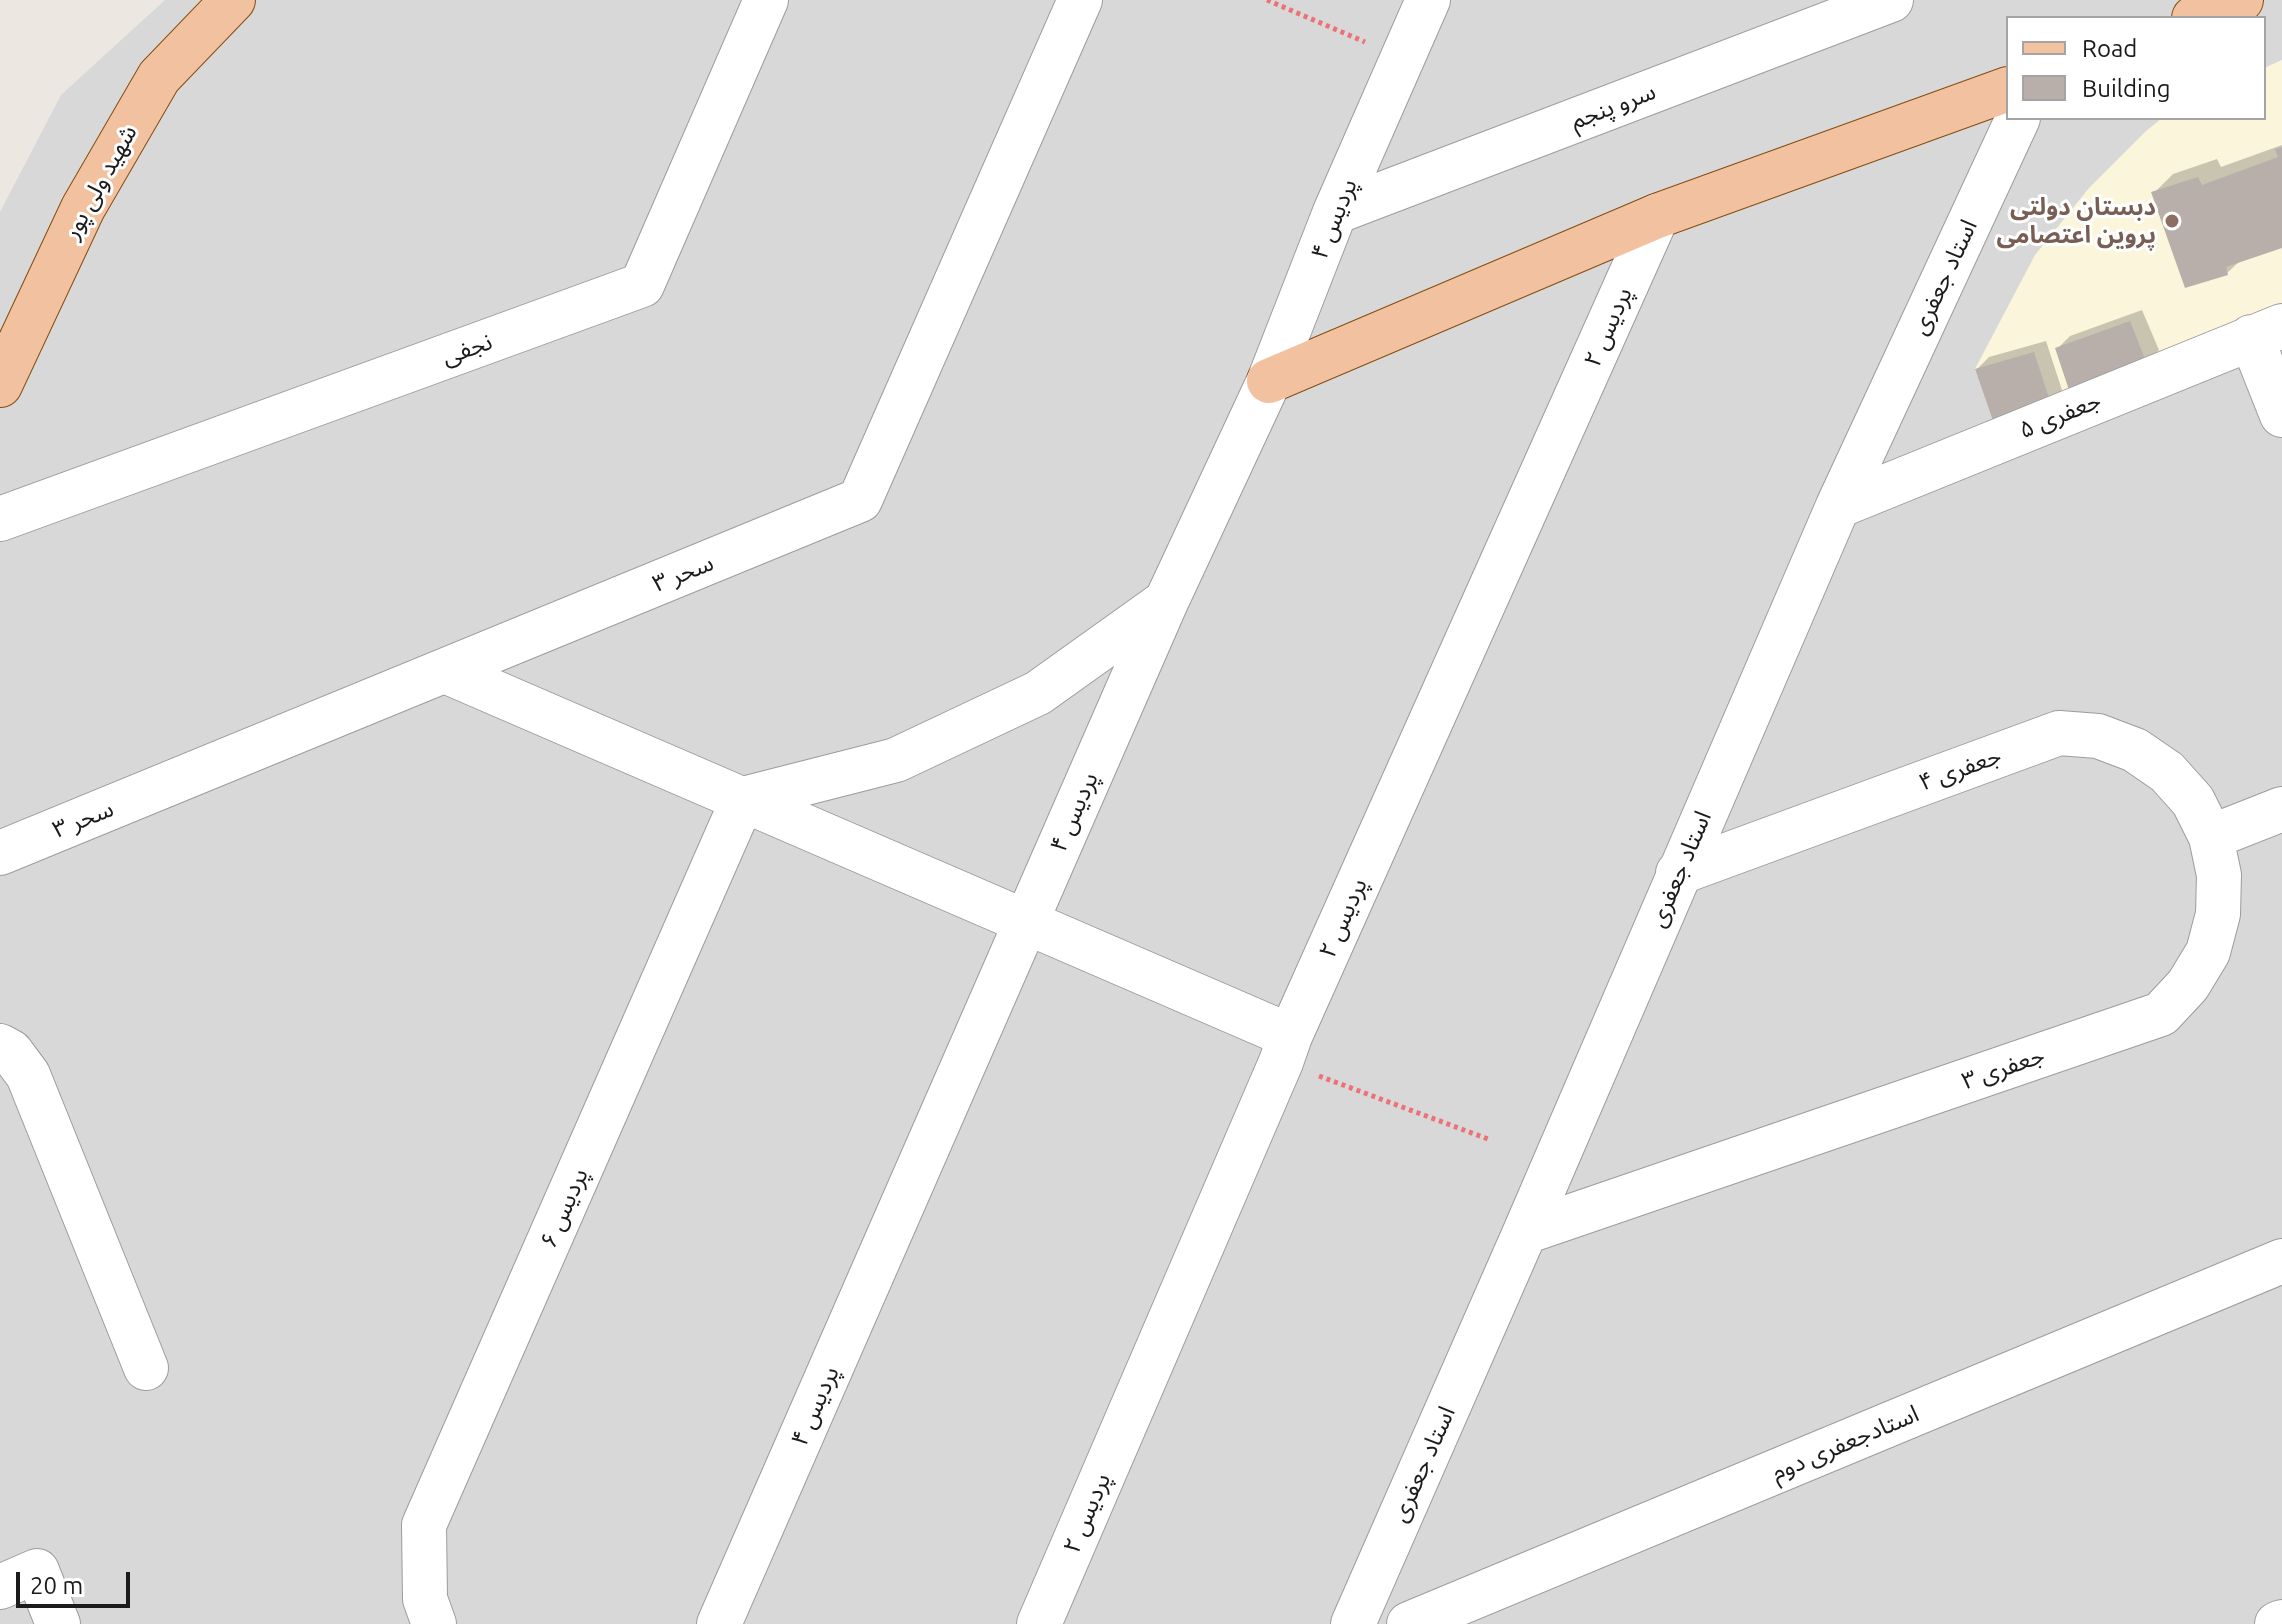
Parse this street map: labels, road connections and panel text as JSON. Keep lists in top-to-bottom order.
{
  "streets": {
    "main road": ["شهید ولی پور"],
    "street": [
      "سرو پنجم",
      "پردیس ۴",
      "استاد جعفری",
      "پردیس ۲",
      "نجفی",
      "جعفری ۵",
      "سحر ۳",
      "جعفری ۴",
      "جعفری ۳",
      "پردیس ۶",
      "استادجعفری دوم"
    ]
  },
  "crossings": [
    ["سرو پنجم", "پردیس ۴"],
    ["استاد جعفری", "جعفری ۵"],
    ["استاد جعفری", "جعفری ۴"],
    ["استاد جعفری", "جعفری ۳"],
    ["جعفری ۴", "جعفری ۳"]
  ],
  "places": ["دبستان دولتی پروین اعتصامی"],
  "legend": ["Road", "Building"],
  "scale_bar": "20 m"
}
